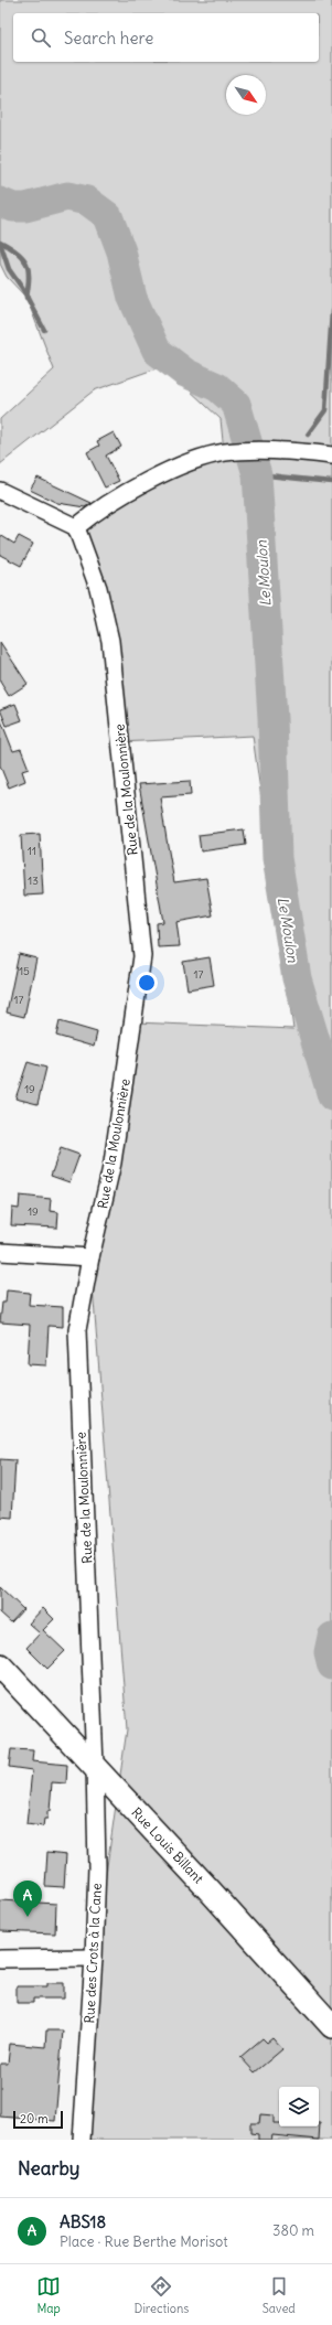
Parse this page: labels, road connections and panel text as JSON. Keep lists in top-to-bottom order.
{
  "streets": {
    "street": ["Rue de la Moulonnière", "Rue Louis Billant", "Rue des Crots à la Cane"]
  },
  "crossings": [
    ["Rue de la Moulonnière", "Rue Louis Billant"],
    ["Rue de la Moulonnière", "Rue des Crots à la Cane"],
    ["Rue Louis Billant", "Rue des Crots à la Cane"]
  ],
  "water": ["Le Moulon"],
  "house_numbers": [
    "11",
    "13",
    "15",
    "17",
    "17",
    "19",
    "19"
  ],
  "scale_bar": "20 m",
  "north": "bottom right",
  "page": {
    "search": "Search here",
    "pins": "A",
    "scale": "20 m",
    "heading": "Nearby",
    "list": [
      {
        "mark": "A",
        "name": "ABS18",
        "note": "Place · Rue Berthe Morisot",
        "value": "380 m"
      }
    ],
    "nav": ["Map", "Directions", "Saved"]
  }
}
